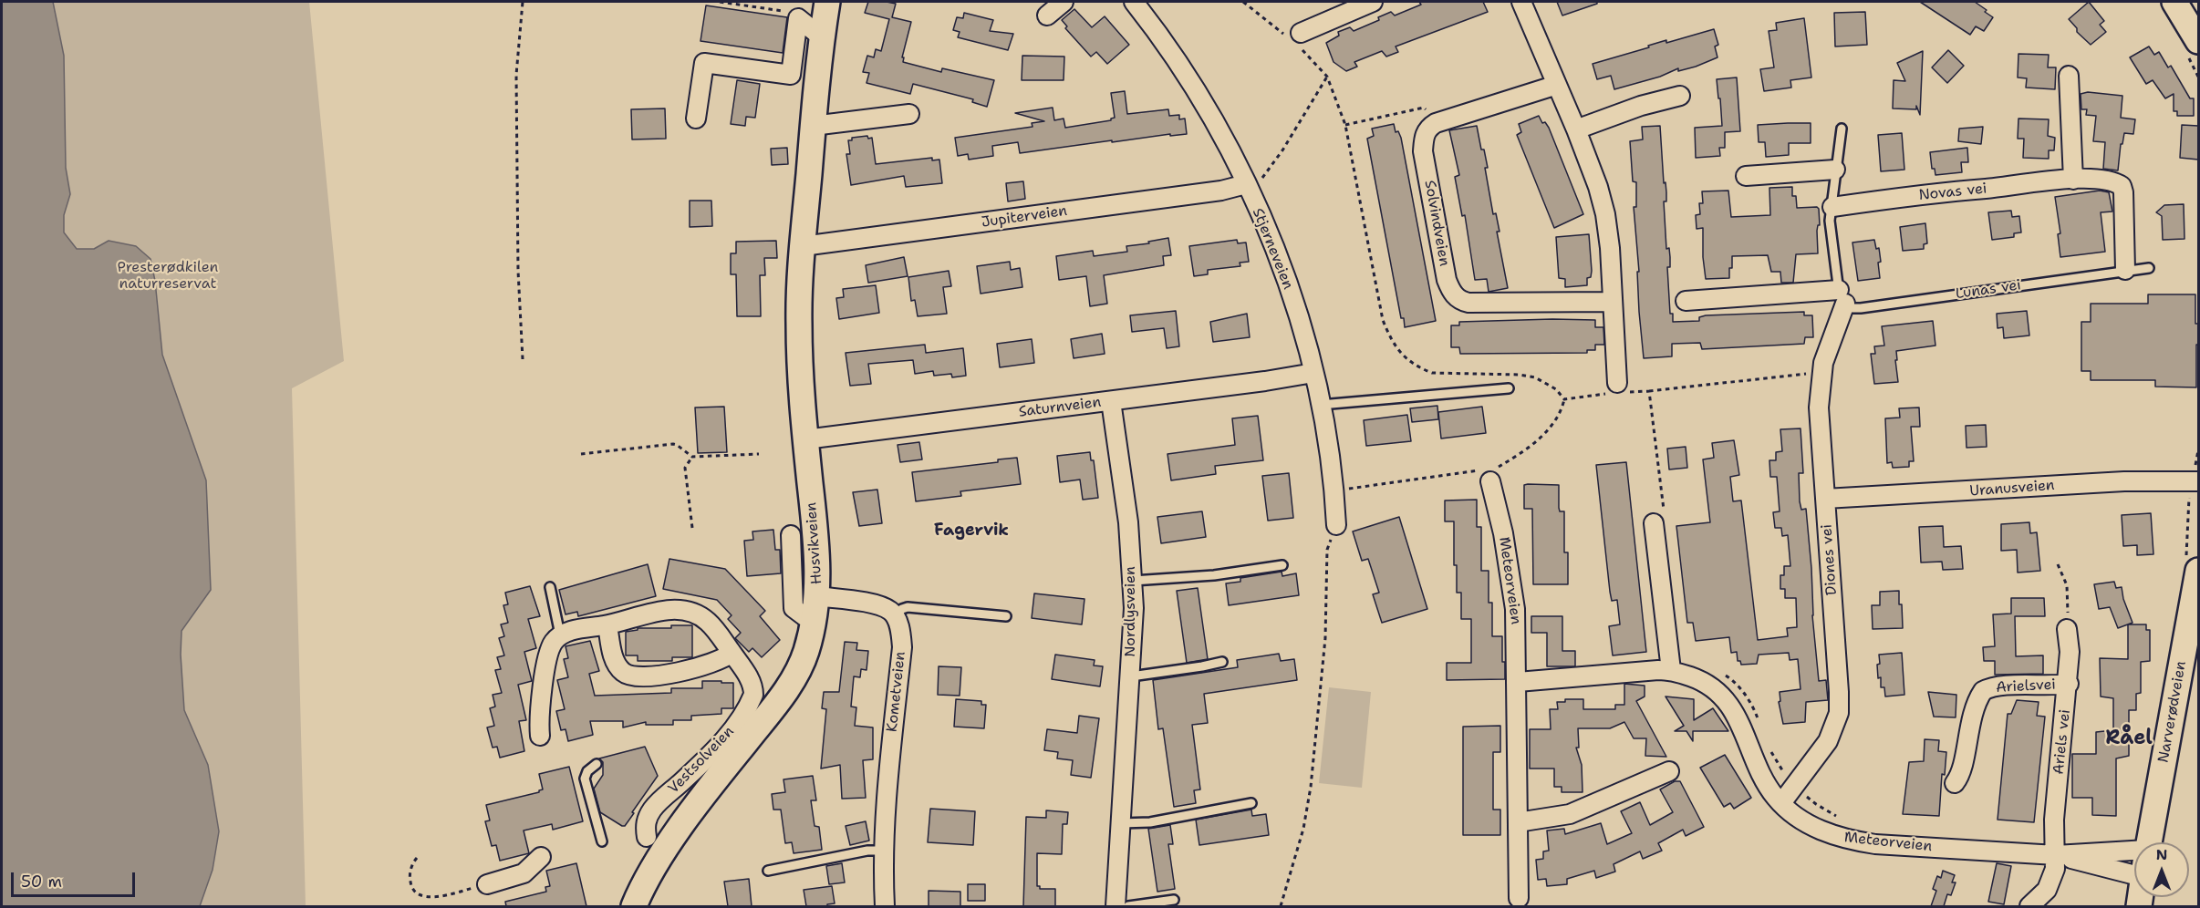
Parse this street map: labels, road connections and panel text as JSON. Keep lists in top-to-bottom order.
{
  "streets": {
    "main road": ["Husvikveien", "Narverødveien"],
    "street": [
      "Novas vei",
      "Jupiterveien",
      "Solvindveien",
      "Stjerneveien",
      "Lunas vei",
      "Saturnveien",
      "Uranusveien",
      "Diones vei",
      "Meteorveien",
      "Nordlysveien",
      "Arielsvei",
      "Kometveien",
      "Ariels vei",
      "Vestsolveien"
    ]
  },
  "crossings": [
    ["Novas vei", "Lunas vei"],
    ["Jupiterveien", "Stjerneveien"],
    ["Jupiterveien", "Husvikveien"],
    ["Stjerneveien", "Saturnveien"],
    ["Lunas vei", "Diones vei"],
    ["Saturnveien", "Husvikveien"],
    ["Saturnveien", "Nordlysveien"],
    ["Uranusveien", "Diones vei"],
    ["Diones vei", "Meteorveien"],
    ["Meteorveien", "Ariels vei"],
    ["Arielsvei", "Ariels vei"]
  ],
  "districts": ["Fagervik", "Råel"],
  "parks": ["Presterødkilen naturreservat"],
  "scale_bar": "50 m",
  "north": "top"
}
